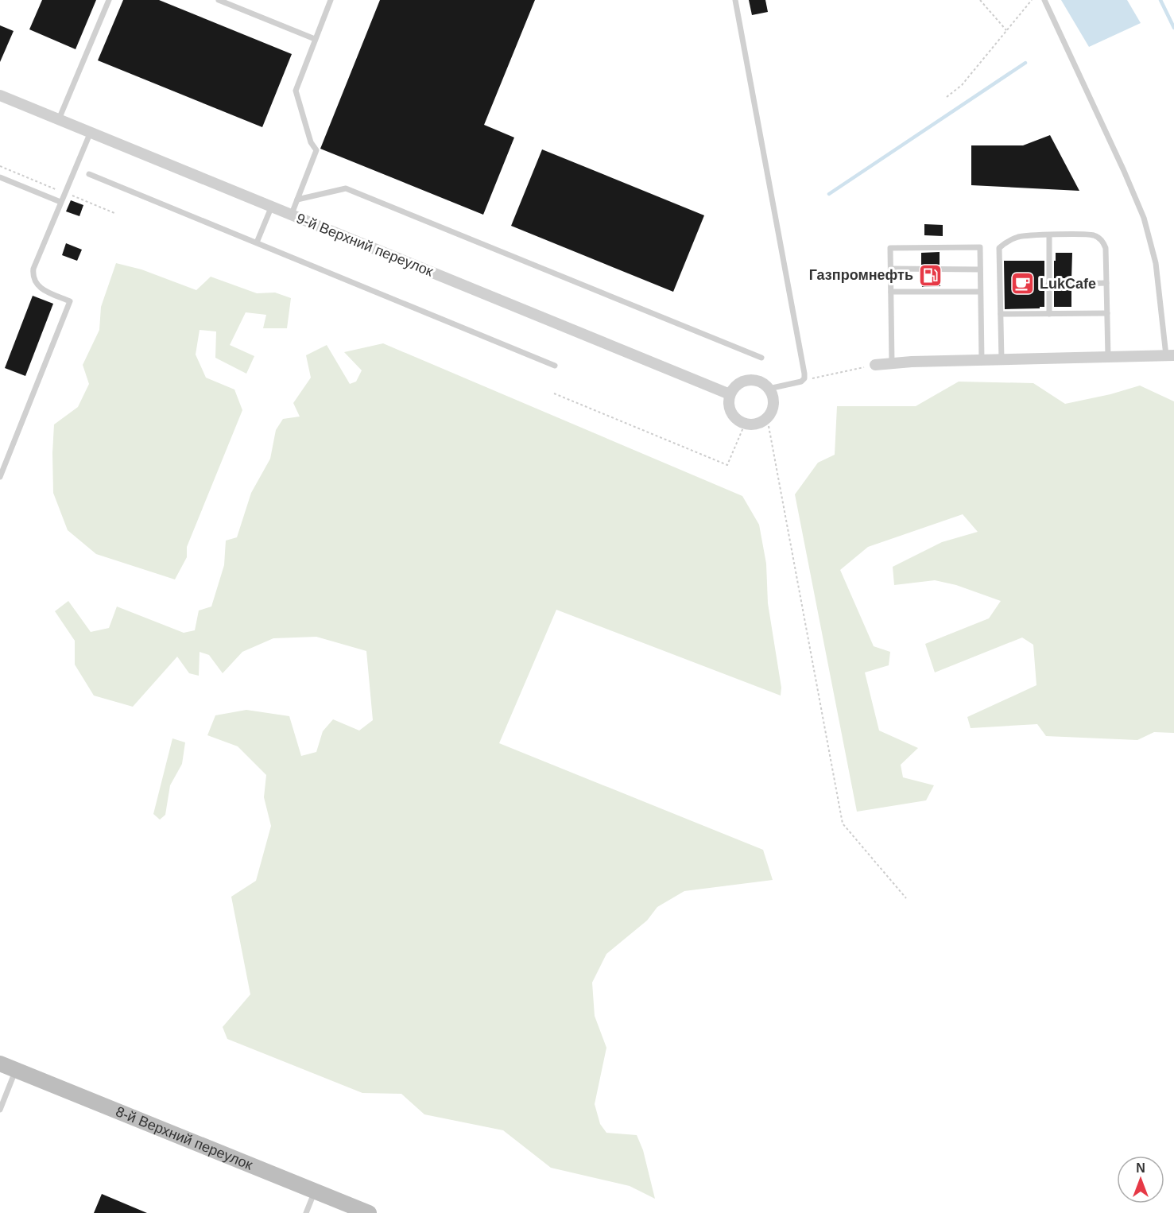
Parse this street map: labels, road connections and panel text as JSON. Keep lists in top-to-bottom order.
{
  "streets": {
    "street": ["9-й Верхний переулок", "8-й Верхний переулок"]
  },
  "places": {
    "fuel station": ["Газпромнефть"],
    "cafe": ["LukCafe"]
  },
  "north": "top"
}
